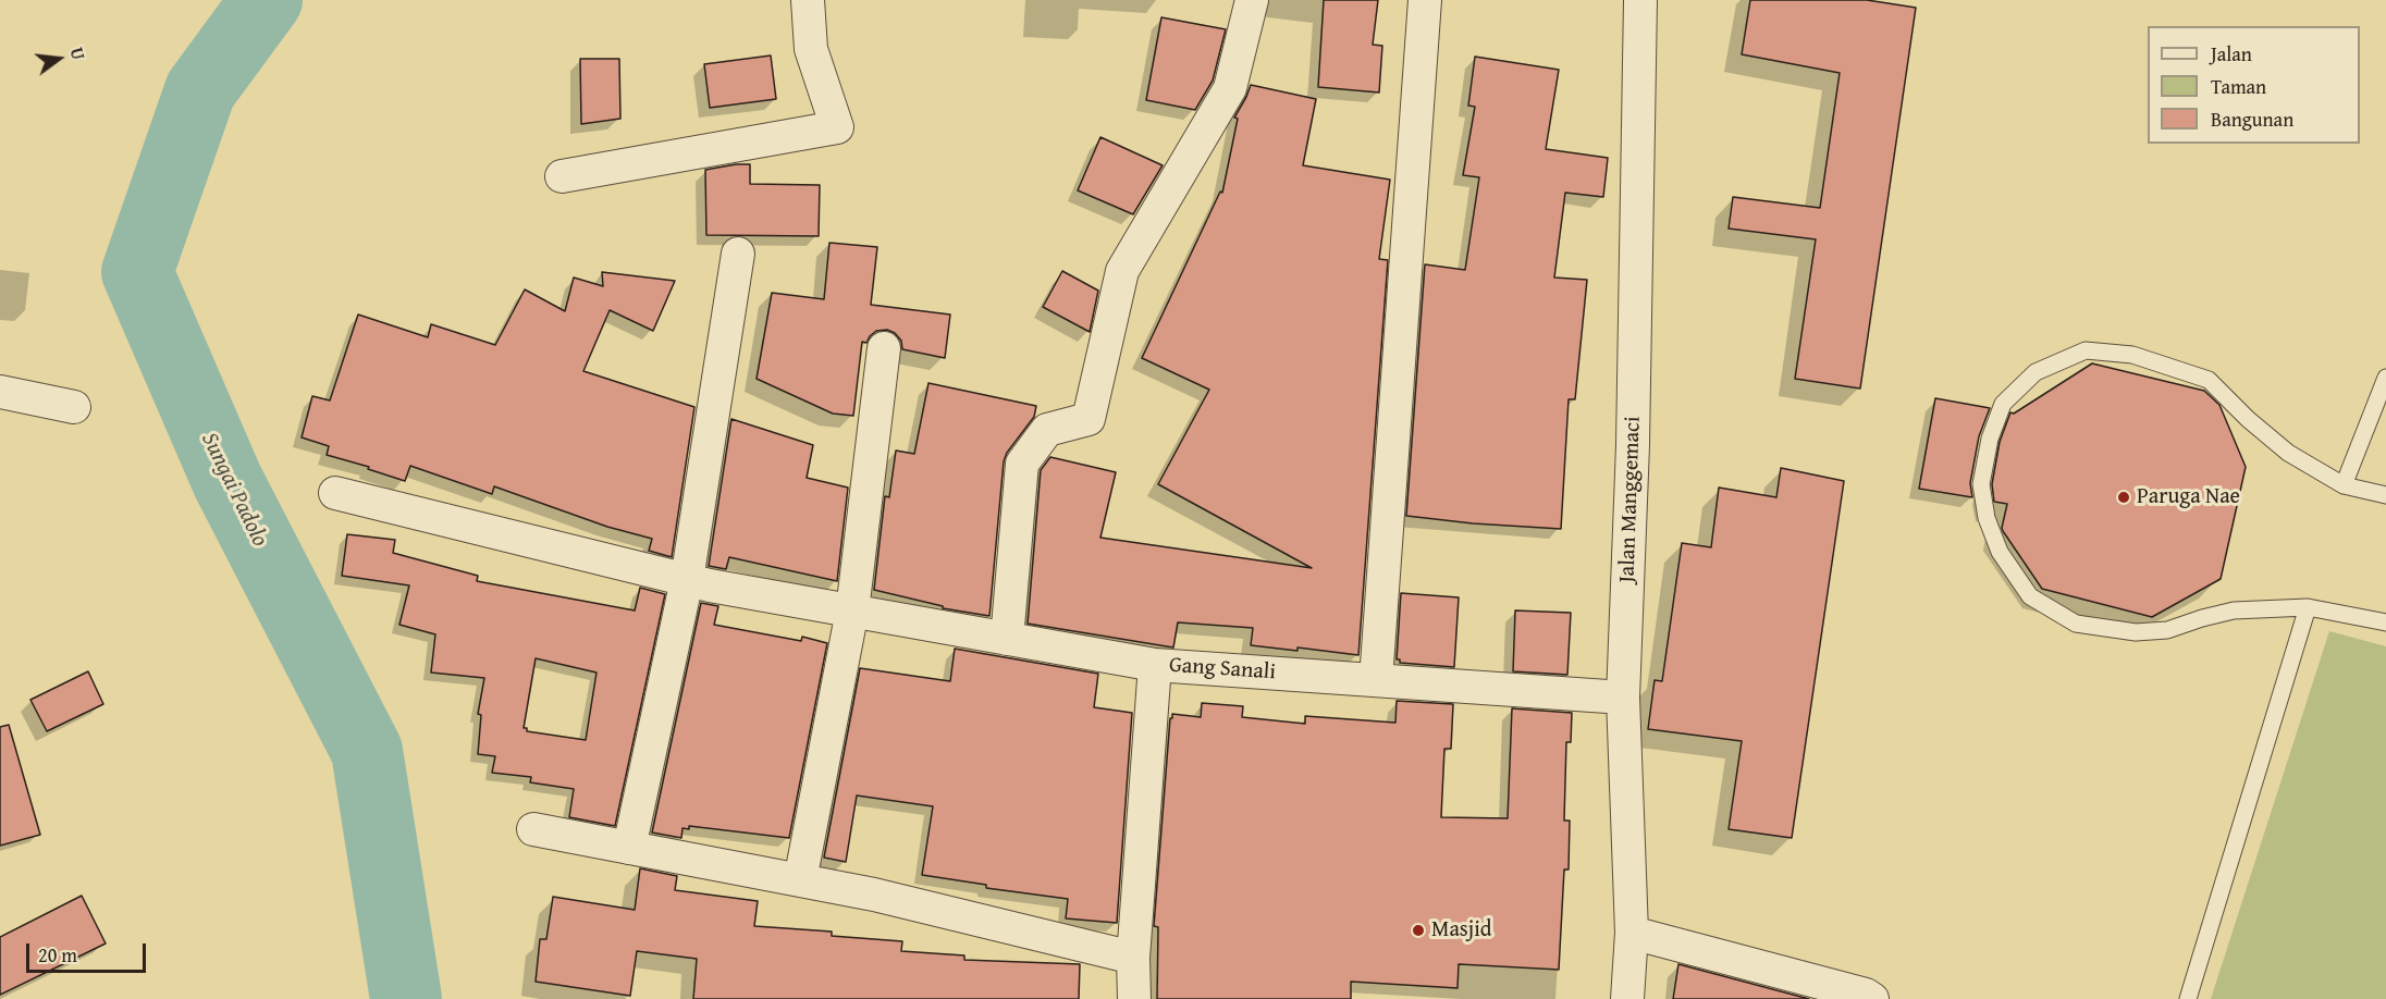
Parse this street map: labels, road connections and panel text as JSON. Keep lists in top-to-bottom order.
{
  "streets": {
    "street": ["Jalan Manggemaci", "Gang Sanali"]
  },
  "crossings": [
    ["Jalan Manggemaci", "Gang Sanali"]
  ],
  "water": ["Sungai Padolo"],
  "places": ["Paruga Nae", "Masjid"],
  "legend": ["Jalan", "Taman", "Bangunan"],
  "scale_bar": "20 m",
  "north": "right"
}
